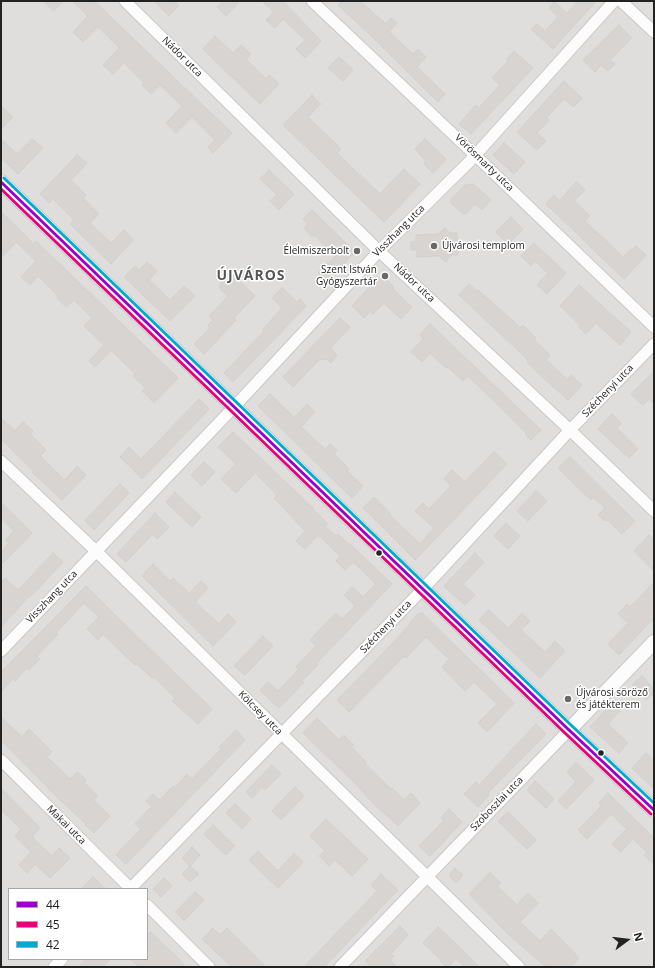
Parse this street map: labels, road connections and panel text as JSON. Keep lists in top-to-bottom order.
{
  "streets": {
    "street": [
      "Nádor utca",
      "Vörösmarty utca",
      "Visszhang utca",
      "Széchenyi utca",
      "Kölcsey utca",
      "Szoboszlai utca",
      "Makai utca"
    ]
  },
  "crossings": [
    ["Nádor utca", "Visszhang utca"],
    ["Nádor utca", "Széchenyi utca"],
    ["Vörösmarty utca", "Visszhang utca"],
    ["Visszhang utca", "Kölcsey utca"],
    ["Széchenyi utca", "Kölcsey utca"],
    ["Kölcsey utca", "Szoboszlai utca"]
  ],
  "districts": ["ÚJVÁROS"],
  "places": [
    "Újvárosi templom",
    "Élelmiszerbolt",
    "Szent István Gyógyszertár",
    "Újvárosi söröző és játékterem"
  ],
  "lines": ["transit line 42", "transit line 44", "transit line 45"],
  "legend": ["44", "45", "42"],
  "north": "right"
}
